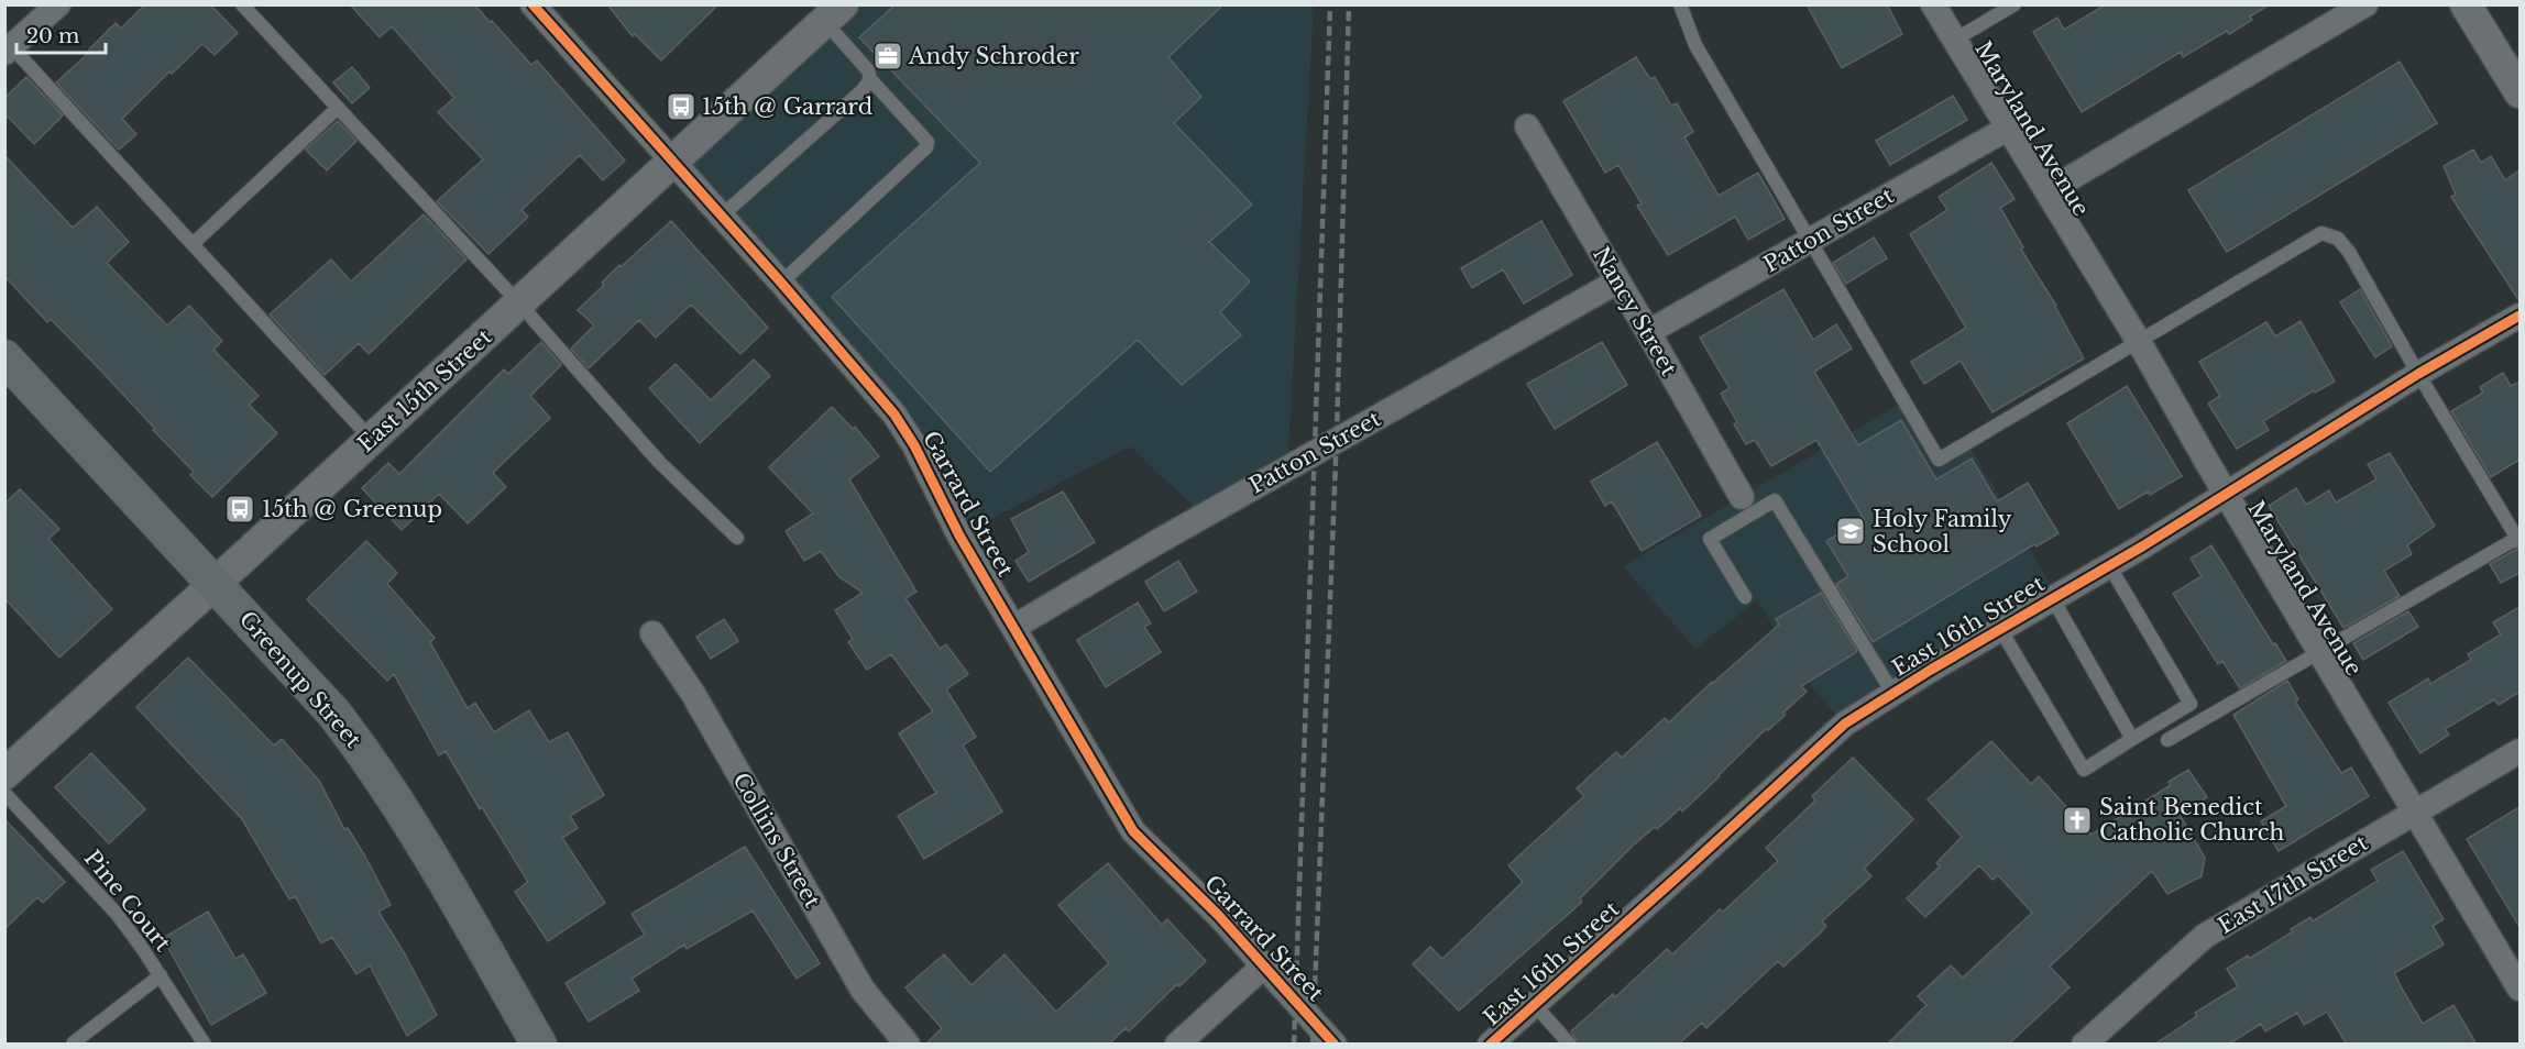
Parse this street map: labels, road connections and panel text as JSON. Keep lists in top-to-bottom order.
{
  "streets": {
    "main road": ["Greenup Street"],
    "street": [
      "Maryland Avenue",
      "Patton Street",
      "Nancy Street",
      "East 15th Street",
      "Garrard Street",
      "East 16th Street",
      "Collins Street",
      "East 17th Street"
    ],
    "lane": ["Pine Court"]
  },
  "crossings": [
    ["Maryland Avenue", "Patton Street"],
    ["Maryland Avenue", "East 16th Street"],
    ["Maryland Avenue", "East 17th Street"],
    ["Patton Street", "Nancy Street"],
    ["Patton Street", "Garrard Street"],
    ["East 15th Street", "Garrard Street"],
    ["East 15th Street", "Greenup Street"]
  ],
  "places": {
    "office": ["Andy Schroder"],
    "bus stop": ["15th @ Garrard", "15th @ Greenup"],
    "school or university": ["Holy Family School"],
    "church": ["Saint Benedict Catholic Church"]
  },
  "scale_bar": "20 m"
}
